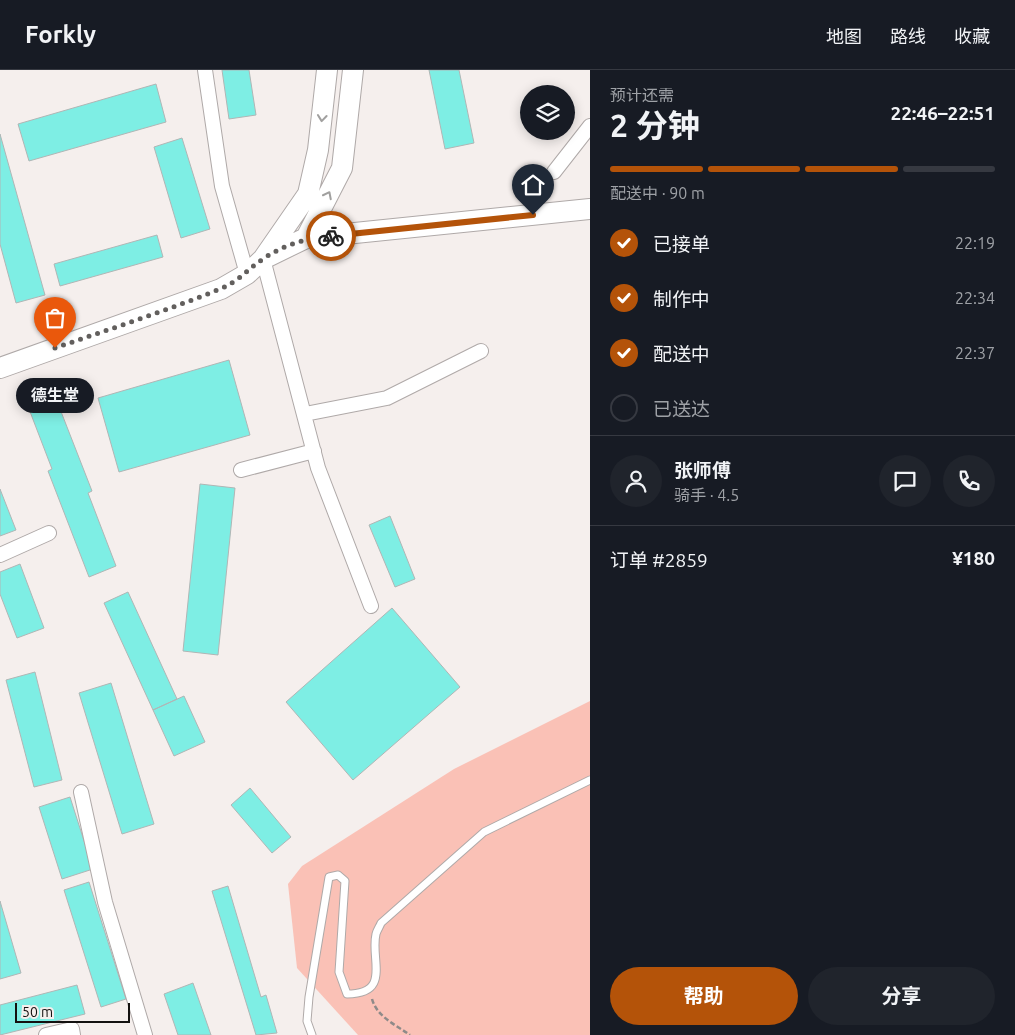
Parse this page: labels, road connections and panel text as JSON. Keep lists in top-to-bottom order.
{
  "places": ["德生堂"],
  "scale_bar": "50 m",
  "page": {
    "header": "Forkly",
    "nav": ["地图", "路线", "收藏"],
    "heading": ["2 分钟", "预计还需", "22:46–22:51"],
    "panel": [
      "张师傅",
      "骑手 · 4.5",
      "订单 #2859",
      "¥180"
    ],
    "bar": "配送中 · 90 m",
    "list": [
      ["已接单", "22:19"],
      ["制作中", "22:34"],
      ["配送中", "22:37"],
      "已送达"
    ],
    "bubble": "德生堂",
    "buttons": ["帮助", "分享"],
    "scale": "50 m"
  }
}
